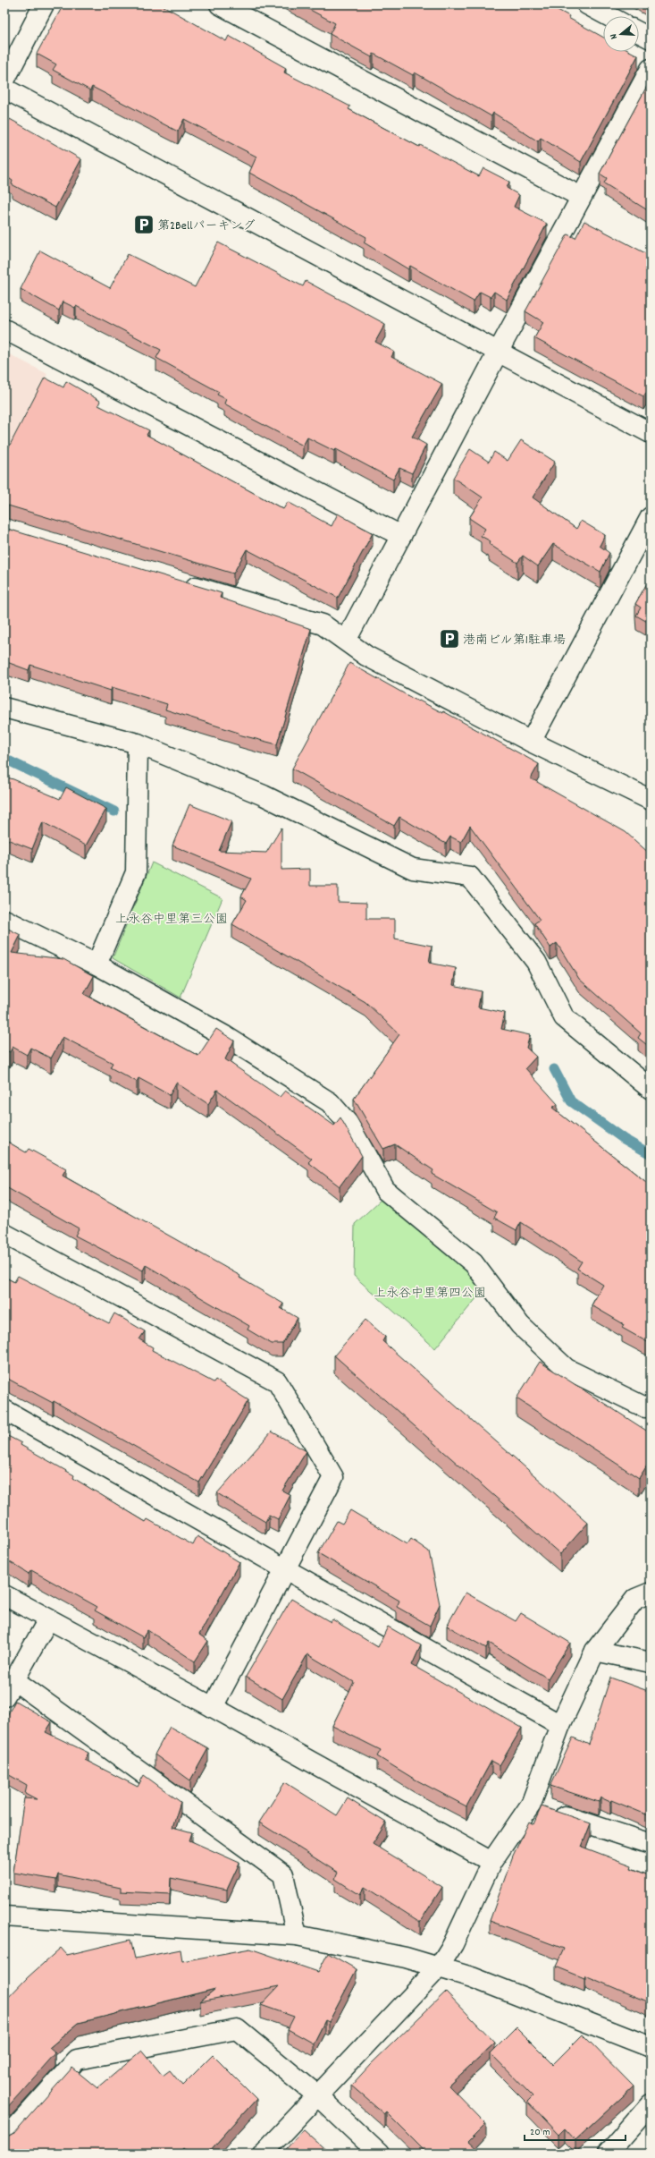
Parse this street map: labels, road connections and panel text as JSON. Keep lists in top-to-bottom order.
{
  "parks": ["上永谷中里第三公園", "上永谷中里第四公園"],
  "places": {
    "parking": ["第2Bellパーキング", "港南ビル第1駐車場"]
  },
  "scale_bar": "20 m",
  "north": "left"
}
